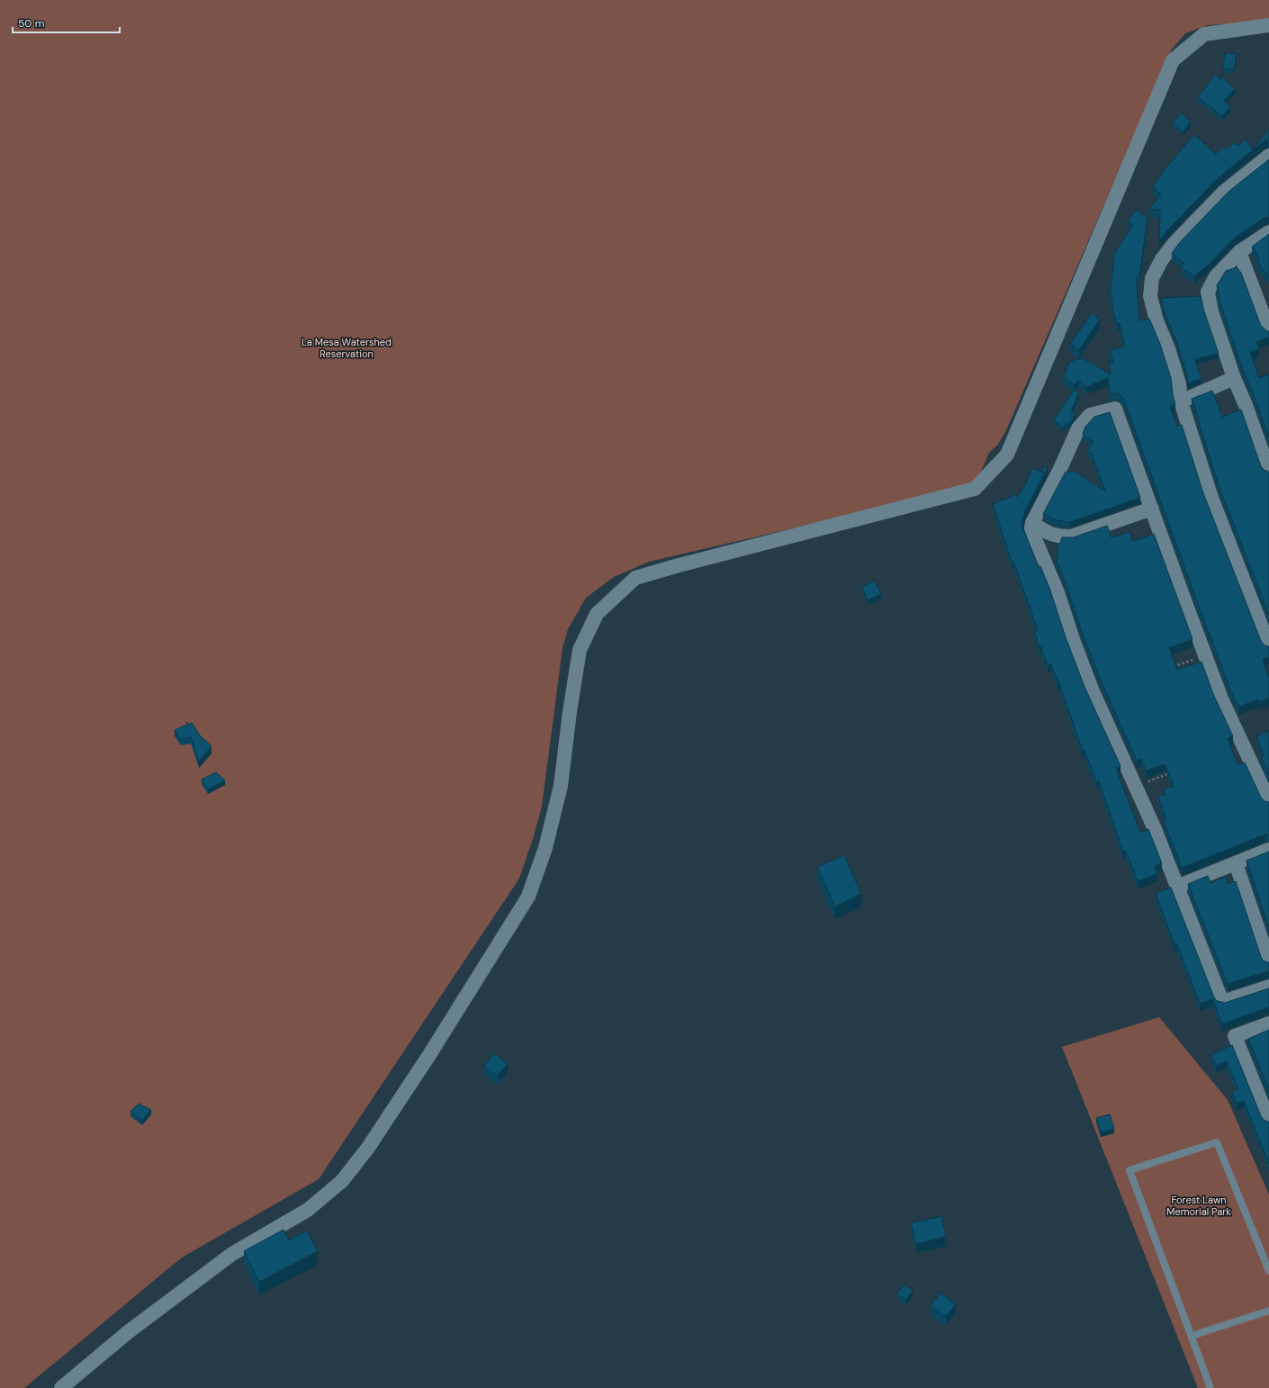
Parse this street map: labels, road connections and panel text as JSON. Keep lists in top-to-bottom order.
{
  "parks": ["La Mesa Watershed Reservation", "Forest Lawn Memorial Park"],
  "scale_bar": "50 m"
}
